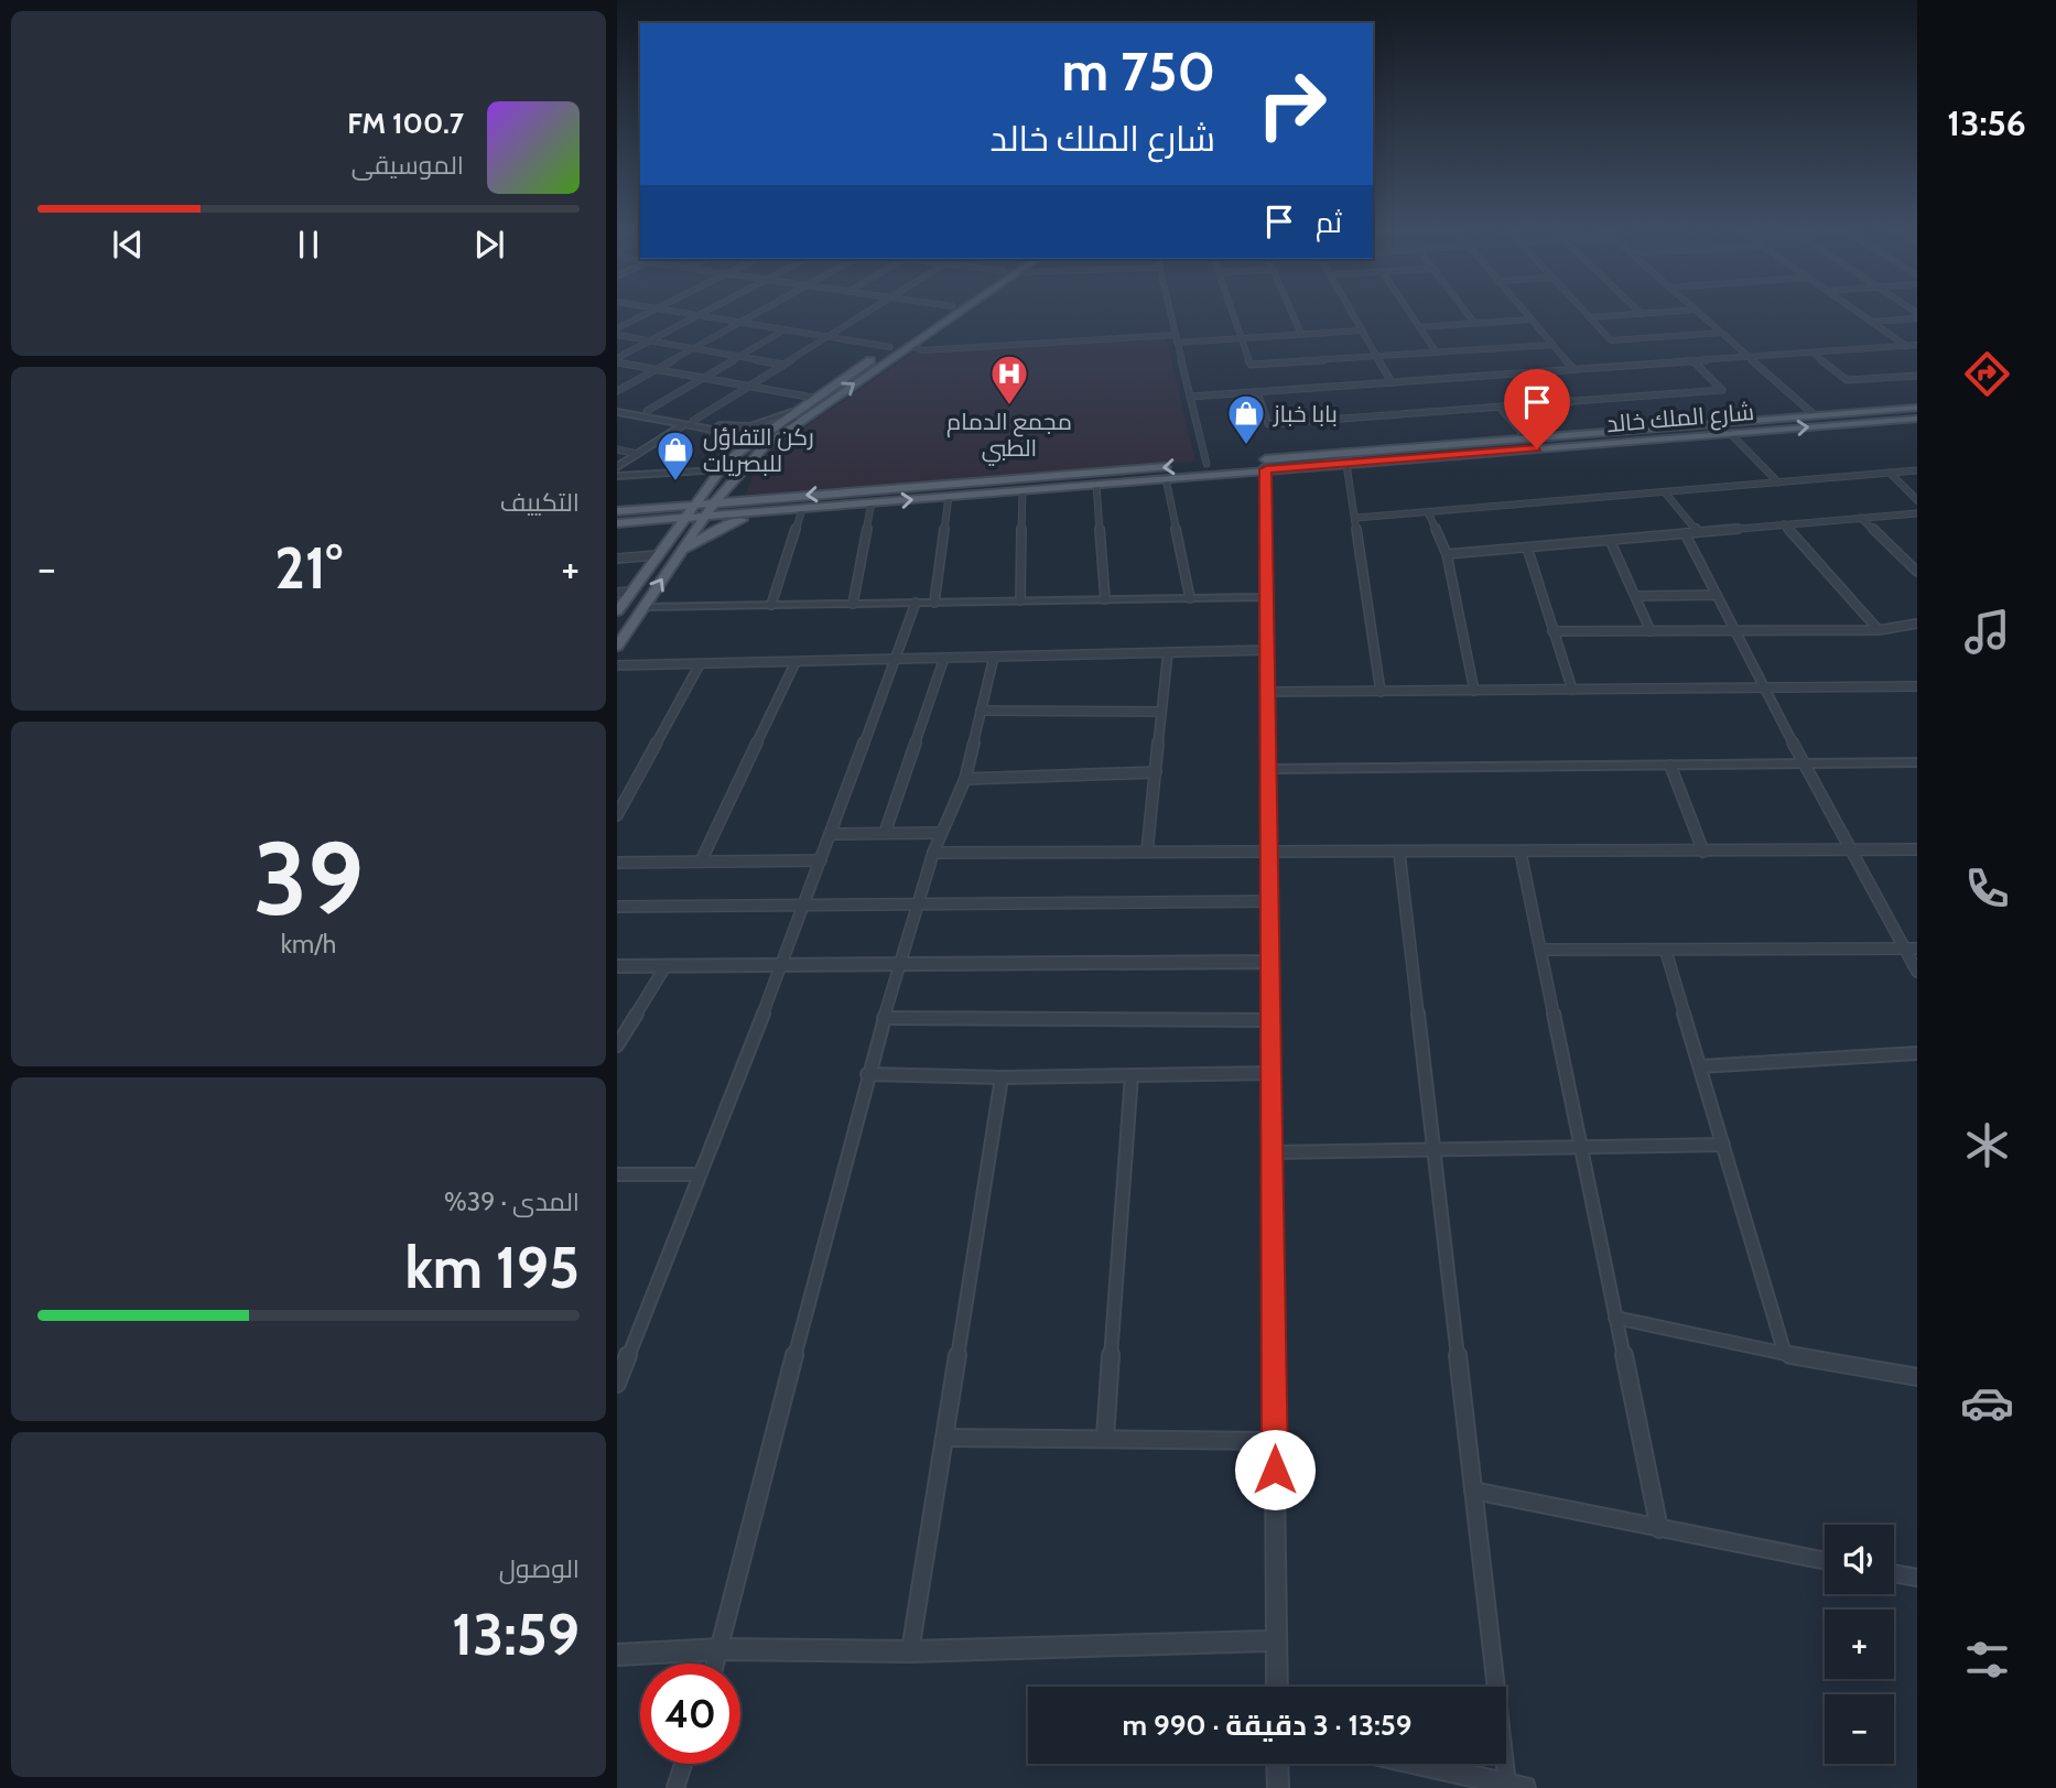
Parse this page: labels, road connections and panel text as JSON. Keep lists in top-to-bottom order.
{
  "streets": {
    "main road": ["شارع الملك خالد"]
  },
  "places": {
    "hospital": ["مجمع الدمام الطبي"],
    "shop": ["بابا خباز", "ركن التفاؤل للبصريات"]
  },
  "page": {
    "tabs": "13:56",
    "turn": ["750 m", "شارع الملك خالد"],
    "song": ["100.7 FM", "الموسيقى"],
    "then": "ثم",
    "tile": [
      "التكييف",
      ["39", "km/h"],
      ["المدى · 39%", "195 km"],
      ["الوصول", "13:59"]
    ],
    "heat": ["−", "21°", "+"],
    "map_buttons": ["+", "−"],
    "limit": "40",
    "trip": "13:59 · 3 دقيقة · 990 m"
  }
}
